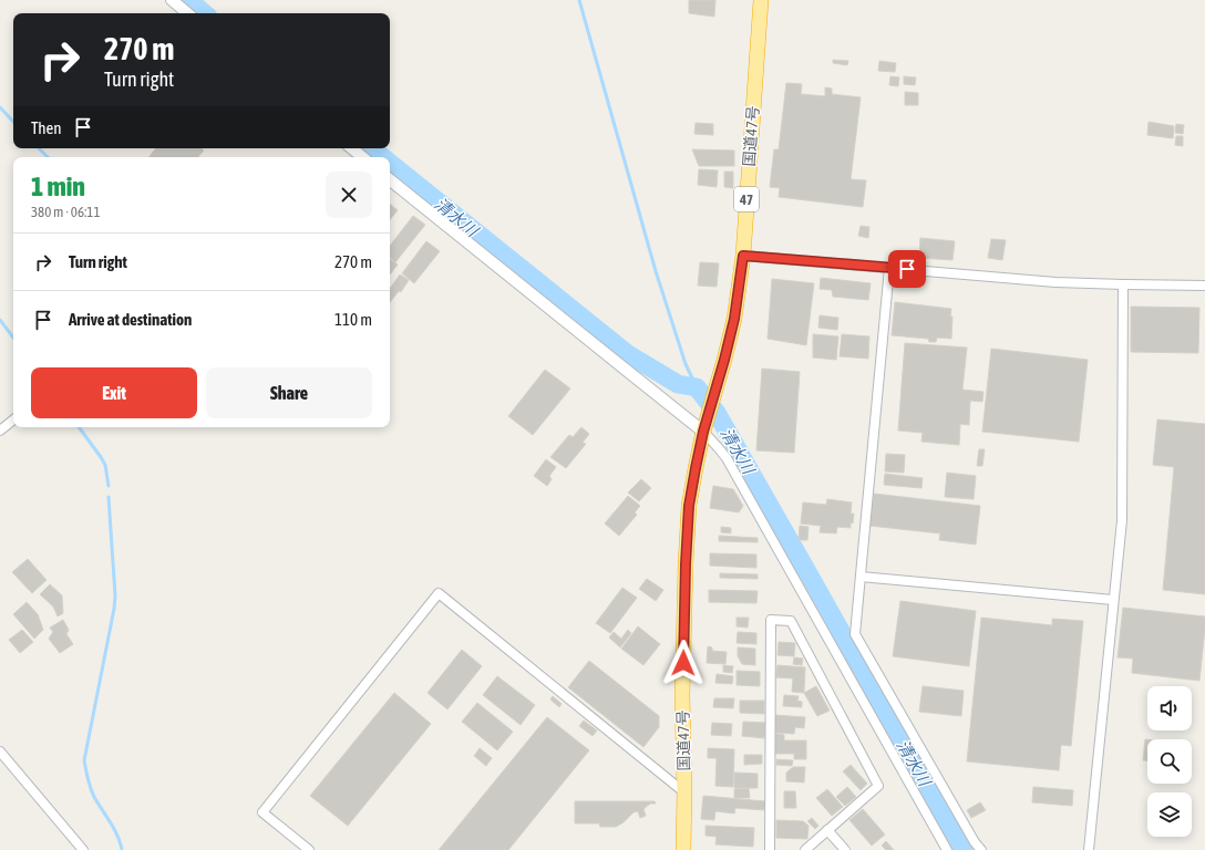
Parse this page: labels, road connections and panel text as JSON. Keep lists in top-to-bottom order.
{
  "streets": {
    "highway": ["国道47号", "47"]
  },
  "water": ["清水川"],
  "page": {
    "turn": ["270 m", "Turn right"],
    "then": "Then",
    "heading": ["1 min", "380 m · 06:11"],
    "list": [
      {
        "name": "Turn right",
        "value": "270 m"
      },
      {
        "name": "Arrive at destination",
        "value": "110 m"
      }
    ],
    "buttons": ["Exit", "Share"]
  }
}
